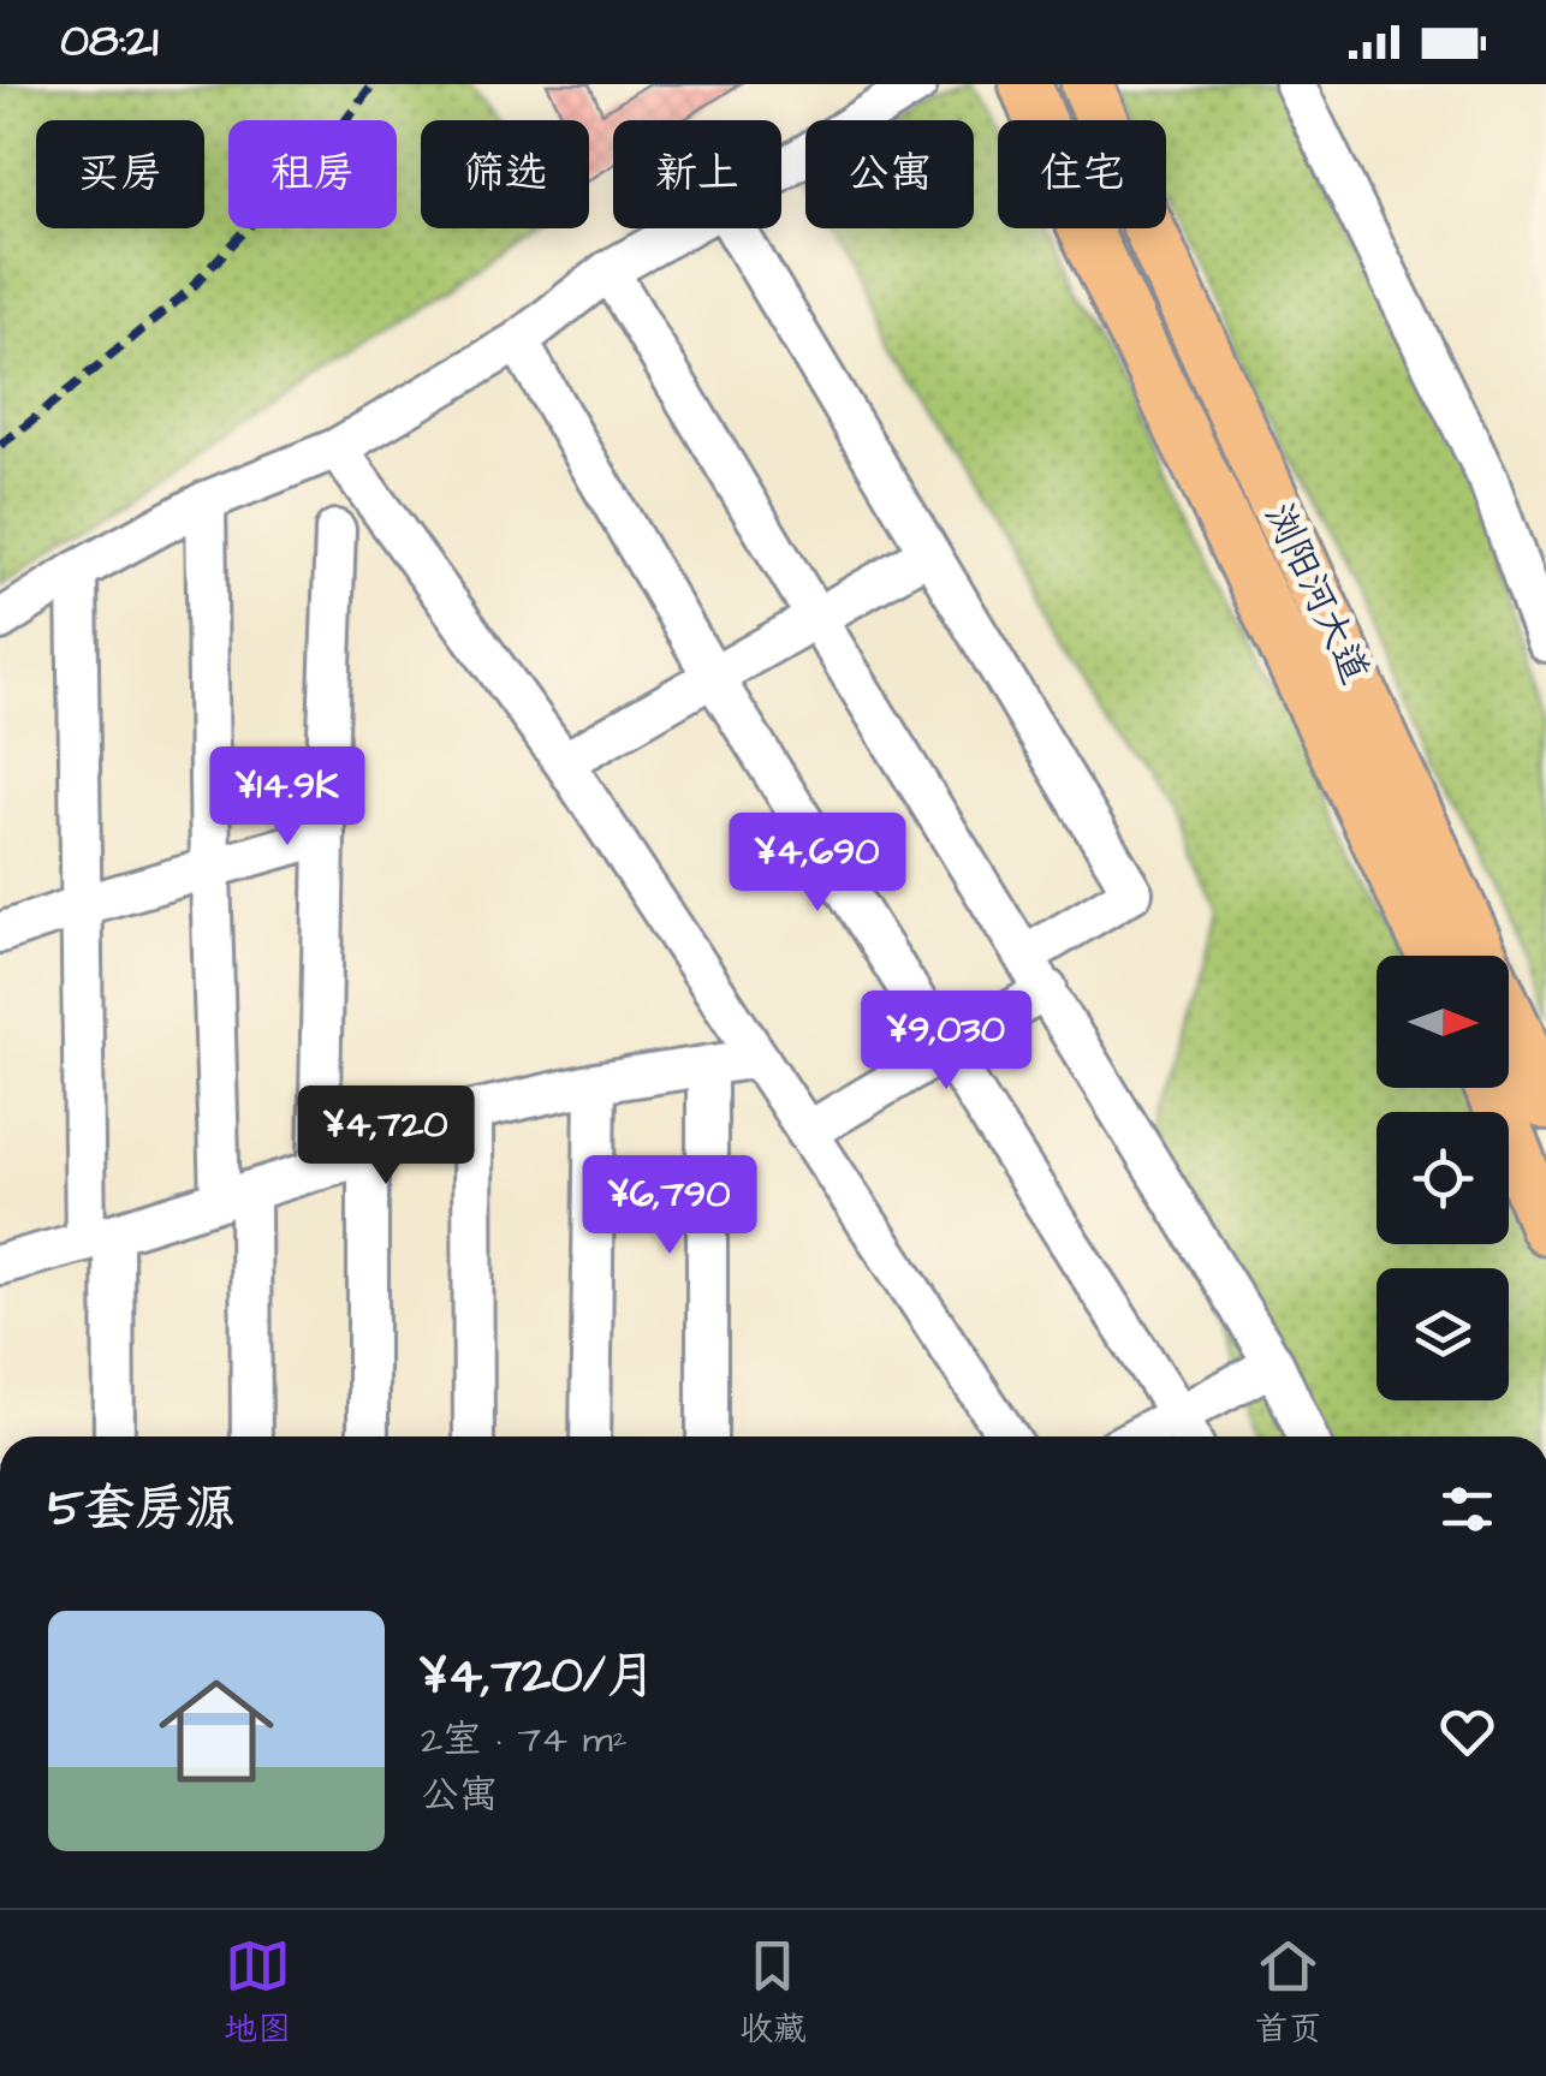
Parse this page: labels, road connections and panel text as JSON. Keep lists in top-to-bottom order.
{
  "streets": {
    "main road": ["浏阳河大道"]
  },
  "north": "right",
  "page": {
    "status": "08:21",
    "chip": [
      "买房",
      "租房",
      "筛选",
      "新上",
      "公寓",
      "住宅"
    ],
    "price": [
      "¥14.9K",
      "¥4,690",
      "¥9,030",
      "¥4,720",
      "¥6,790"
    ],
    "heading": "5套房源",
    "list": [
      {
        "name": "¥4,720/月",
        "note": "2室 · 74 m² · 公寓"
      }
    ],
    "tabs": ["地图", "收藏", "首页"]
  }
}
